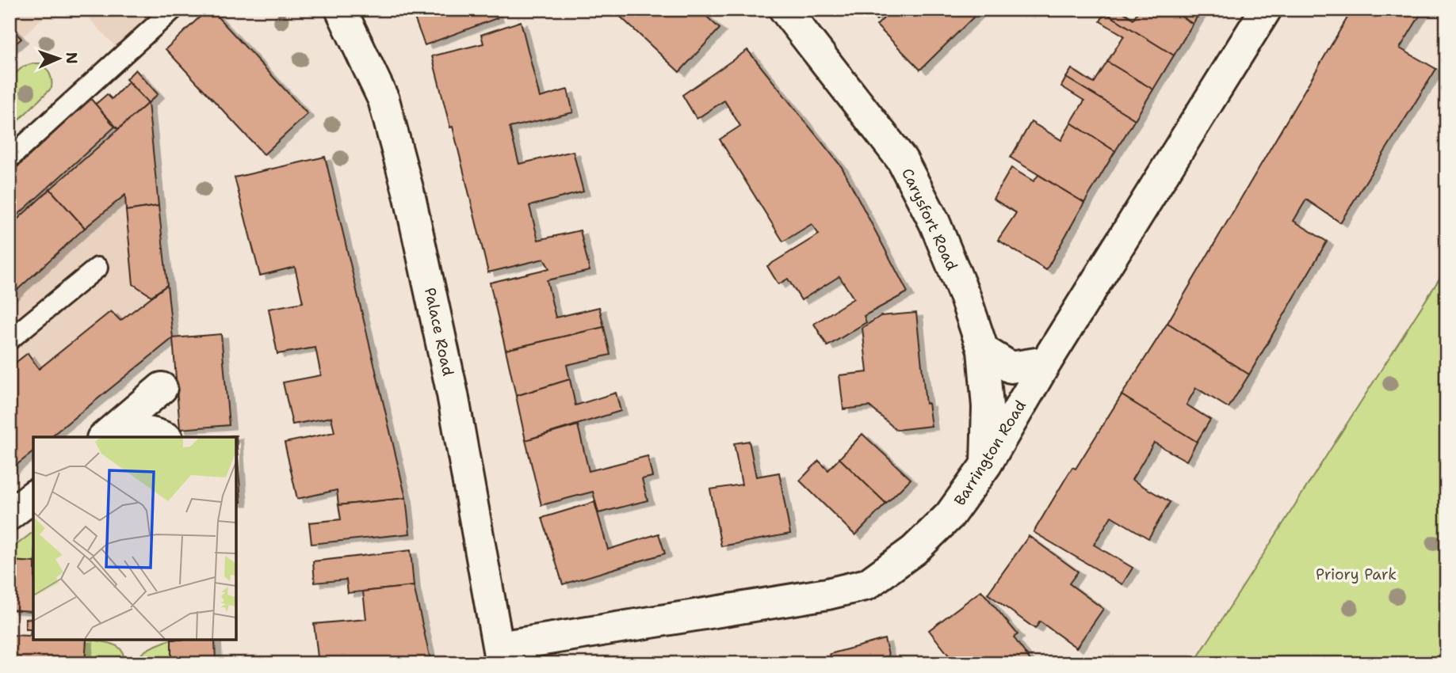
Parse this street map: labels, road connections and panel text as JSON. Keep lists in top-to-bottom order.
{
  "streets": {
    "street": ["Carysfort Road", "Palace Road", "Barrington Road"]
  },
  "crossings": [
    ["Carysfort Road", "Barrington Road"],
    ["Palace Road", "Barrington Road"]
  ],
  "parks": ["Priory Park"],
  "north": "right"
}
